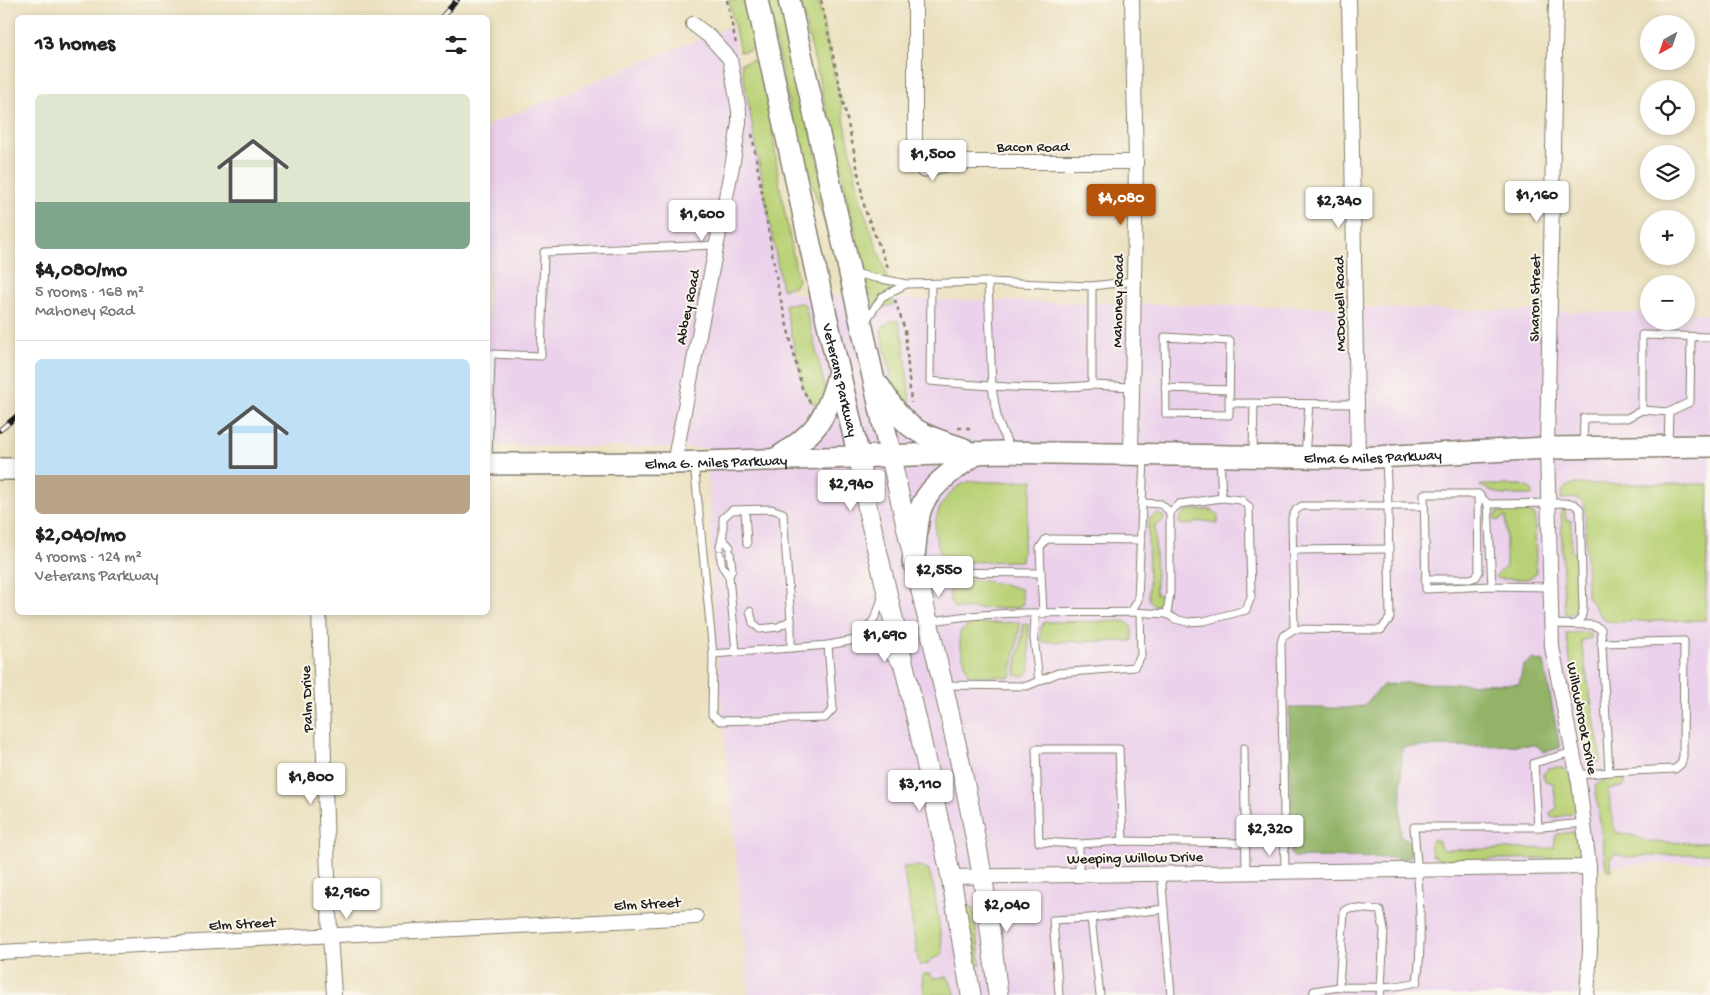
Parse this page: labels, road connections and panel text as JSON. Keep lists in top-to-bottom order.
{
  "streets": {
    "main road": ["Veterans Parkway", "Elma G Miles Parkway", "Elma G. Miles Parkway"],
    "street": [
      "Bacon Road",
      "Sharon Street",
      "Mahoney Road",
      "McDowell Road",
      "Abbey Road",
      "Palm Drive",
      "Willowbrook Drive",
      "Weeping Willow Drive",
      "Elm Street"
    ]
  },
  "crossings": [
    ["Bacon Road", "Mahoney Road"],
    ["Sharon Street", "Elma G Miles Parkway"],
    ["Sharon Street", "Willowbrook Drive"],
    ["Mahoney Road", "Elma G Miles Parkway"],
    ["McDowell Road", "Elma G Miles Parkway"],
    ["Abbey Road", "Elma G. Miles Parkway"],
    ["Veterans Parkway", "Elma G. Miles Parkway"],
    ["Veterans Parkway", "Weeping Willow Drive"],
    ["Elma G Miles Parkway", "Elma G. Miles Parkway"],
    ["Elma G Miles Parkway", "Willowbrook Drive"],
    ["Palm Drive", "Elm Street"],
    ["Willowbrook Drive", "Weeping Willow Drive"]
  ],
  "north": "bottom left",
  "page": {
    "map_buttons": ["+", "−"],
    "heading": "13 homes",
    "list": [
      {
        "name": "$4,080/mo",
        "note": "5 rooms · 168 m² · Mahoney Road"
      },
      {
        "name": "$2,040/mo",
        "note": "4 rooms · 124 m² · Veterans Parkway"
      }
    ],
    "price": [
      "$1,500",
      "$1,160",
      "$4,080",
      "$2,340",
      "$1,600",
      "$2,940",
      "$2,550",
      "$1,690",
      "$1,800",
      "$3,110",
      "$2,320",
      "$2,960",
      "$2,040"
    ]
  }
}
